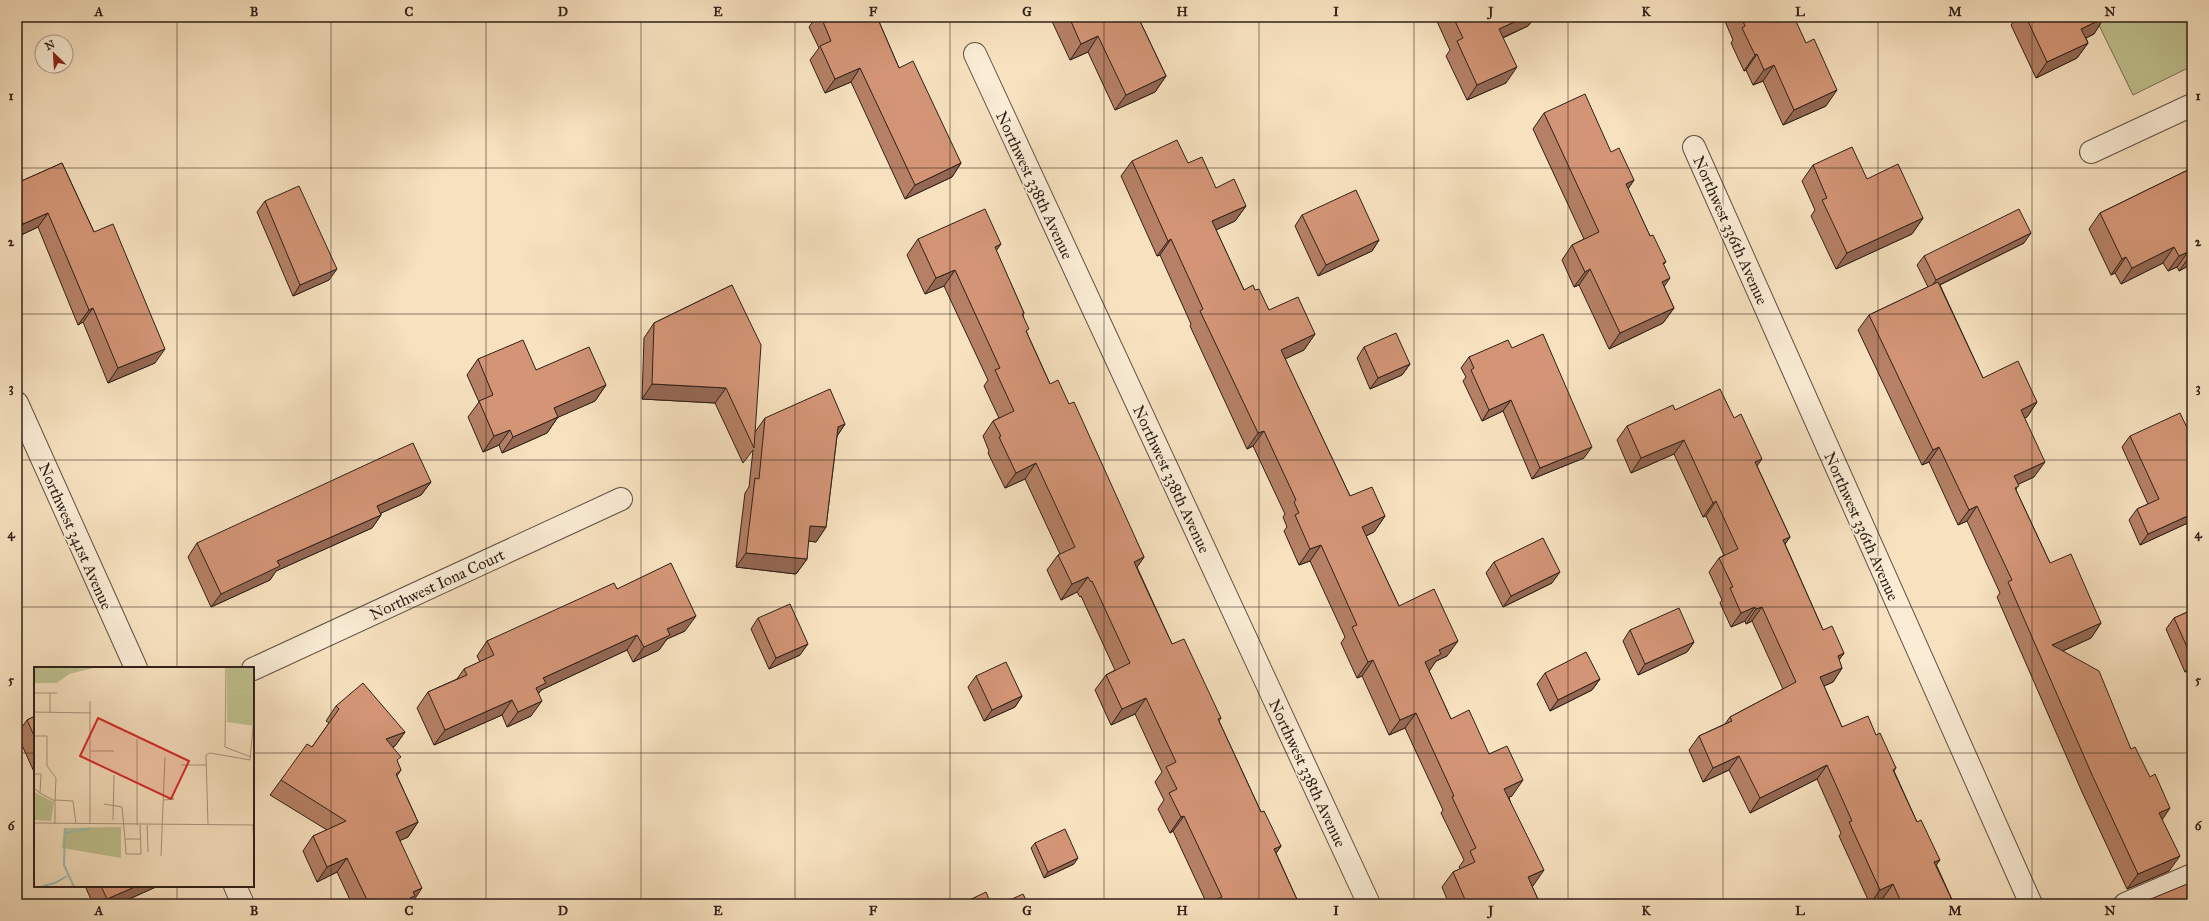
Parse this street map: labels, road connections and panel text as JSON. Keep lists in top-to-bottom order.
{
  "streets": {
    "street": [
      "Northwest 338th Avenue",
      "Northwest 336th Avenue",
      "Northwest 341st Avenue",
      "Northwest Iona Court"
    ]
  },
  "north": "top left",
  "grid": {
    "columns": [
      "A",
      "B",
      "C",
      "D",
      "E",
      "F",
      "G",
      "H",
      "I",
      "J",
      "K",
      "L",
      "M",
      "N"
    ],
    "rows": [
      "1",
      "2",
      "3",
      "4",
      "5",
      "6"
    ]
  }
}
